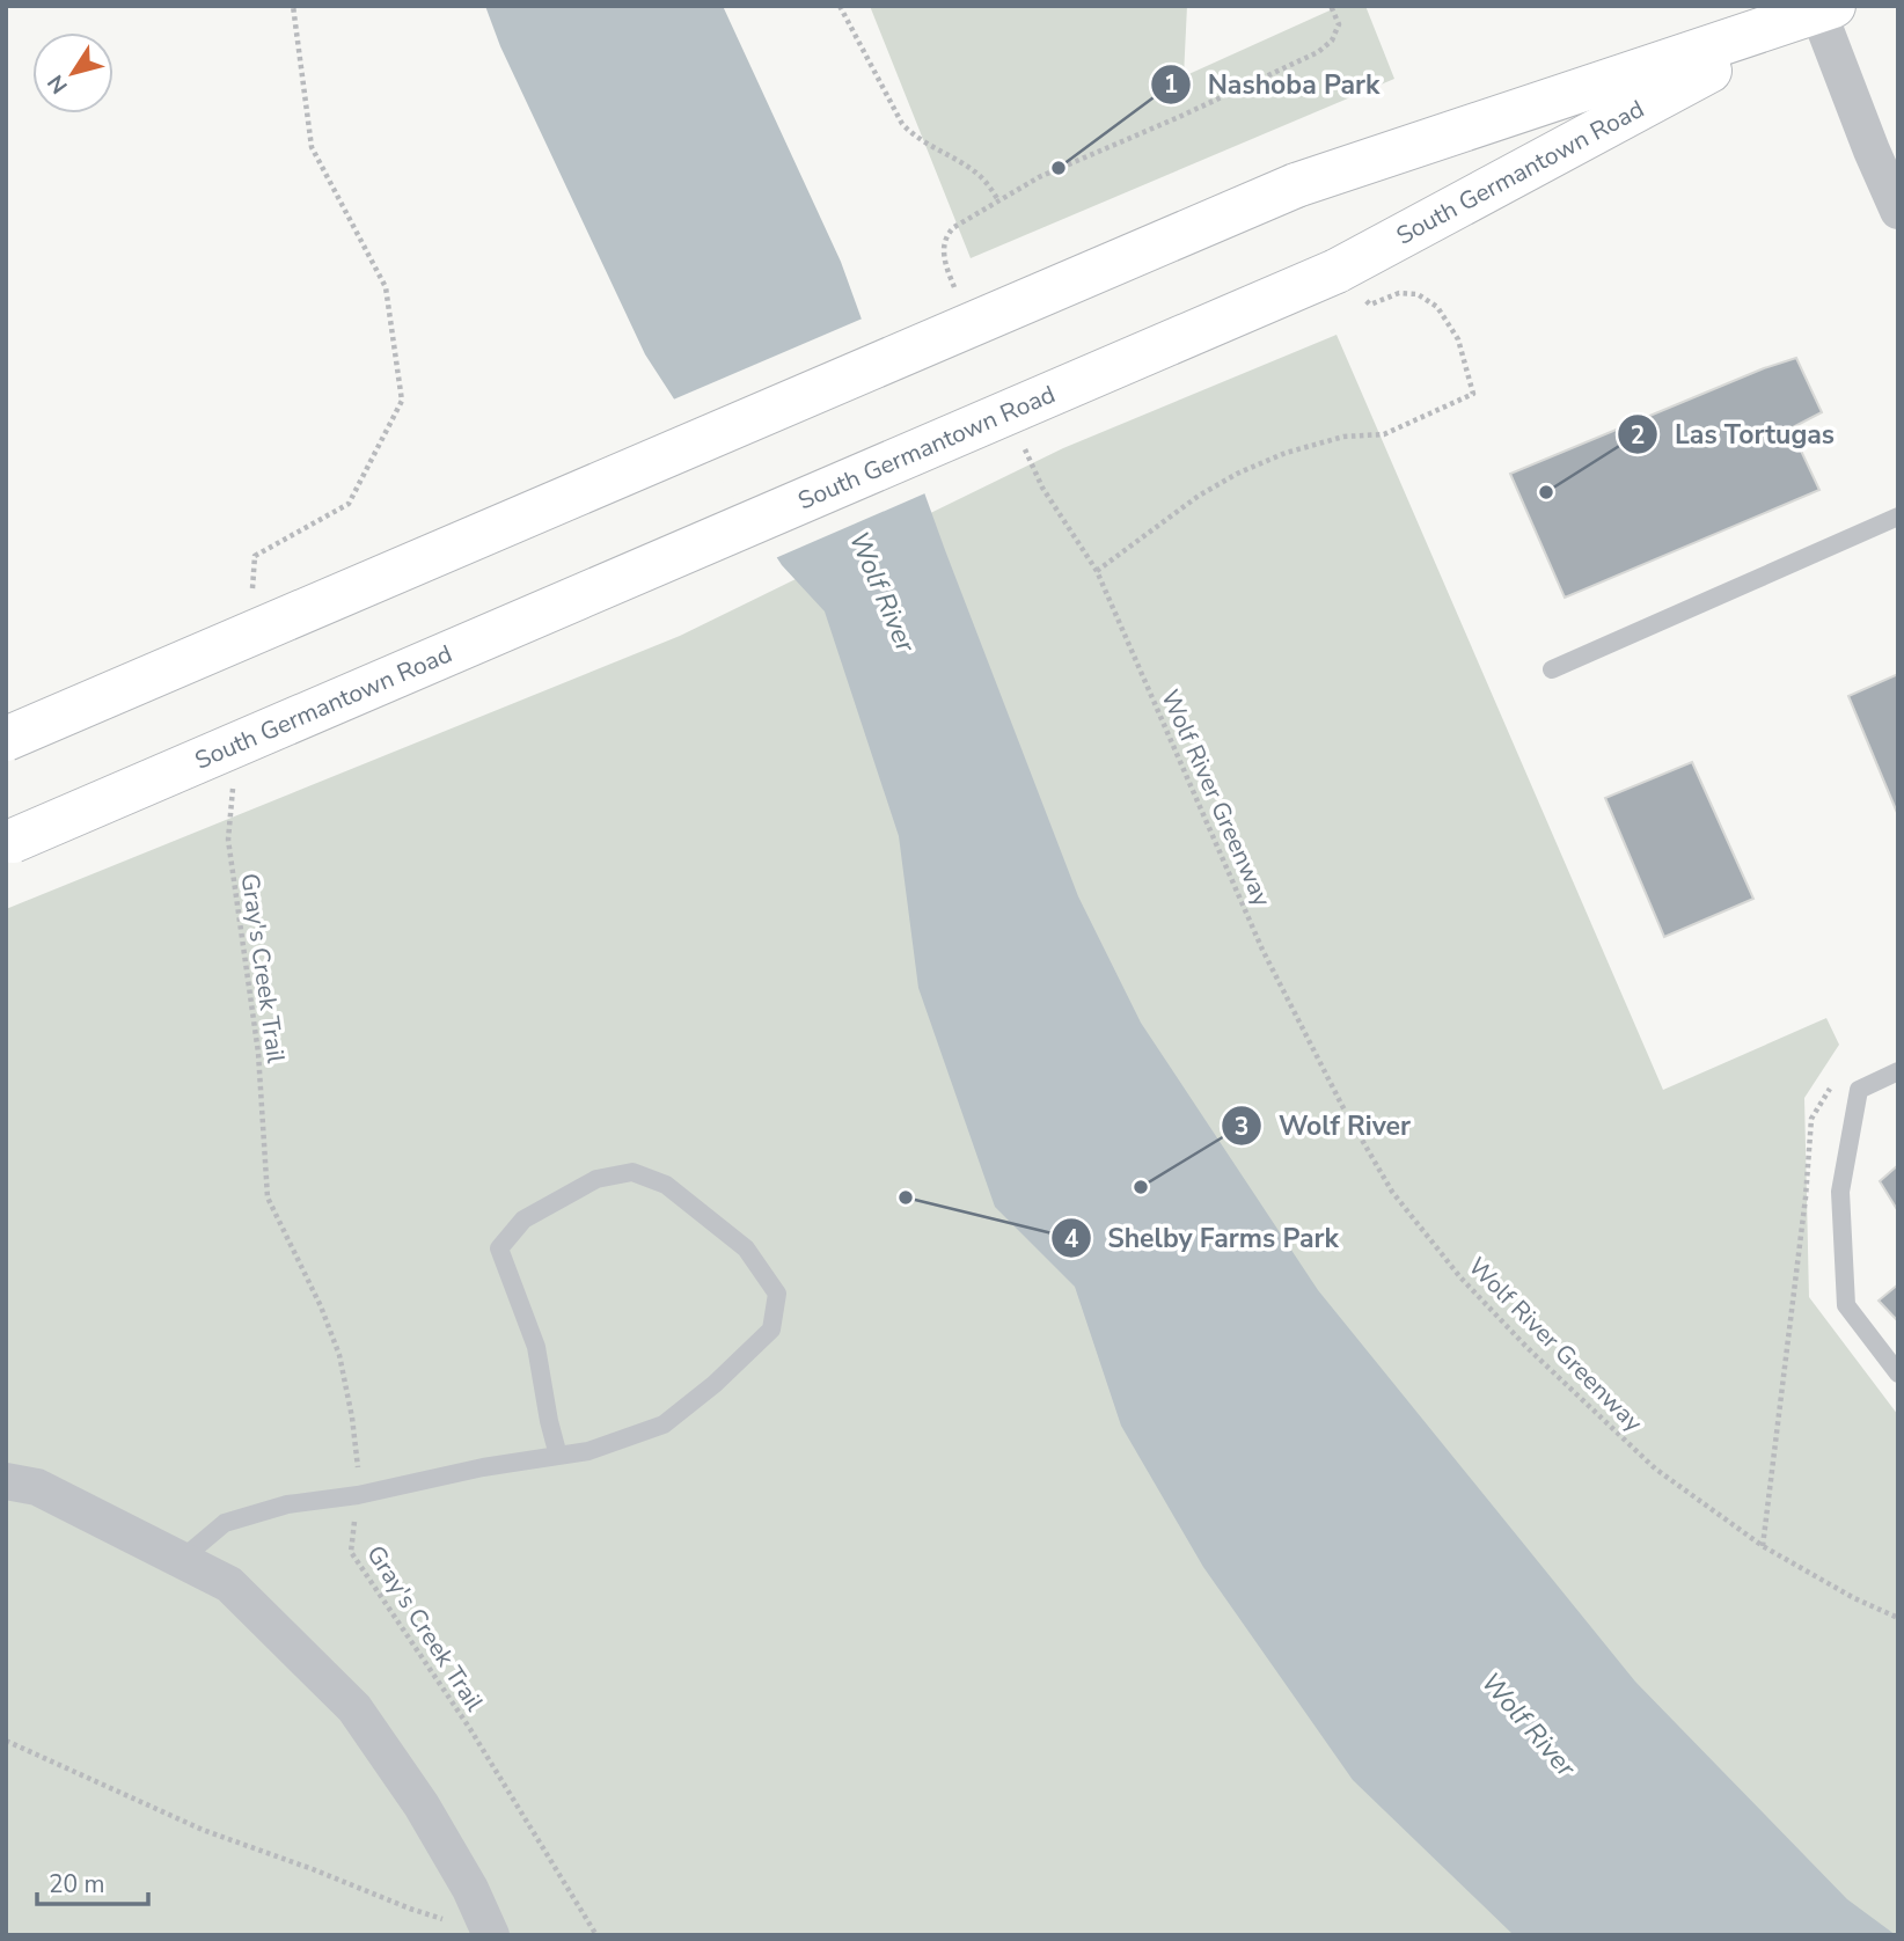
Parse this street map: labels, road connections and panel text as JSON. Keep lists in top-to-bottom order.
{
  "streets": {
    "main road": ["South Germantown Road"],
    "path": ["Wolf River Greenway", "Gray's Creek Trail"]
  },
  "water": ["Wolf River"],
  "places": [
    "Nashoba Park",
    "Las Tortugas",
    "Wolf River",
    "Shelby Farms Park"
  ],
  "scale_bar": "20 m",
  "north": "bottom left"
}
